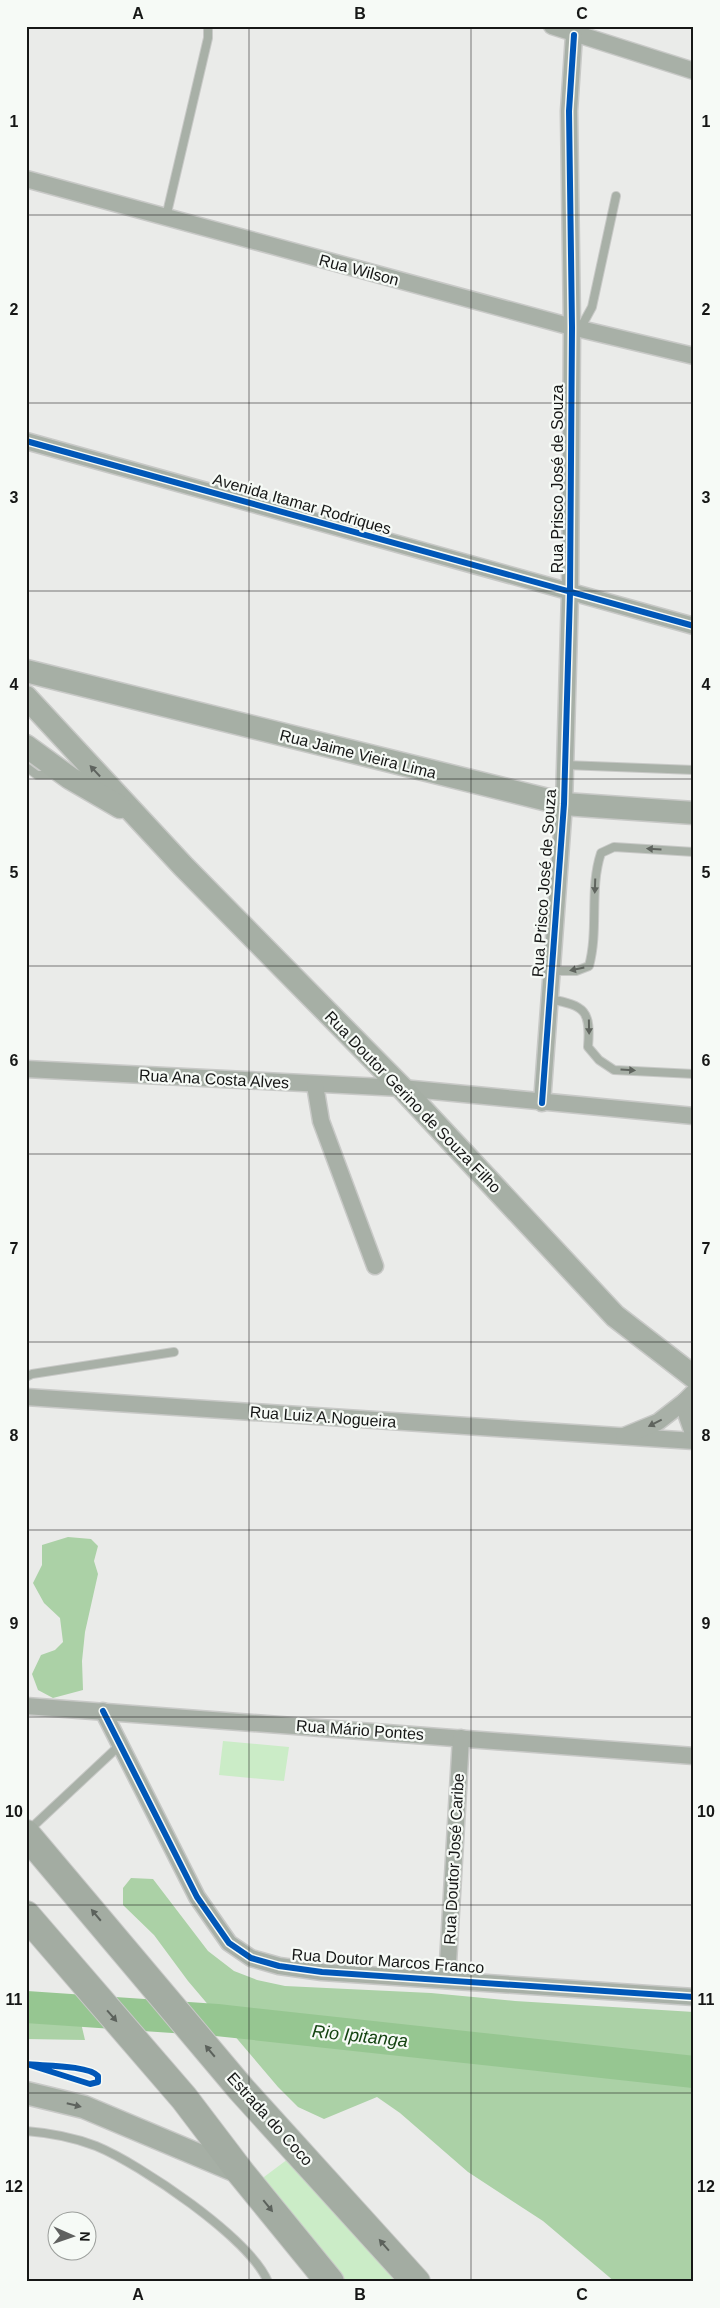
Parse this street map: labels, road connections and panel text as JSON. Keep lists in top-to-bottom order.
{
  "streets": {
    "highway": ["Estrada do Coco"],
    "main road": ["Rua Jaime Vieira Lima", "Rua Doutor Gerino de Souza Filho"],
    "street": [
      "Rua Wilson",
      "Rua Prisco José de Souza",
      "Avenida Itamar Rodriques",
      "Rua Ana Costa Alves",
      "Rua Luiz A.Nogueira",
      "Rua Mário Pontes",
      "Rua Doutor José Caribe",
      "Rua Doutor Marcos Franco"
    ]
  },
  "crossings": [
    ["Rua Wilson", "Rua Prisco José de Souza"],
    ["Rua Prisco José de Souza", "Avenida Itamar Rodriques"],
    ["Rua Prisco José de Souza", "Rua Jaime Vieira Lima"],
    ["Rua Prisco José de Souza", "Rua Ana Costa Alves"],
    ["Rua Ana Costa Alves", "Rua Doutor Gerino de Souza Filho"],
    ["Rua Mário Pontes", "Rua Doutor José Caribe"],
    ["Rua Mário Pontes", "Rua Doutor Marcos Franco"],
    ["Rua Doutor José Caribe", "Rua Doutor Marcos Franco"]
  ],
  "water": ["Rio Ipitanga"],
  "north": "right",
  "grid": {
    "columns": ["A", "B", "C"],
    "rows": [
      "1",
      "2",
      "3",
      "4",
      "5",
      "6",
      "7",
      "8",
      "9",
      "10",
      "11",
      "12"
    ]
  }
}
